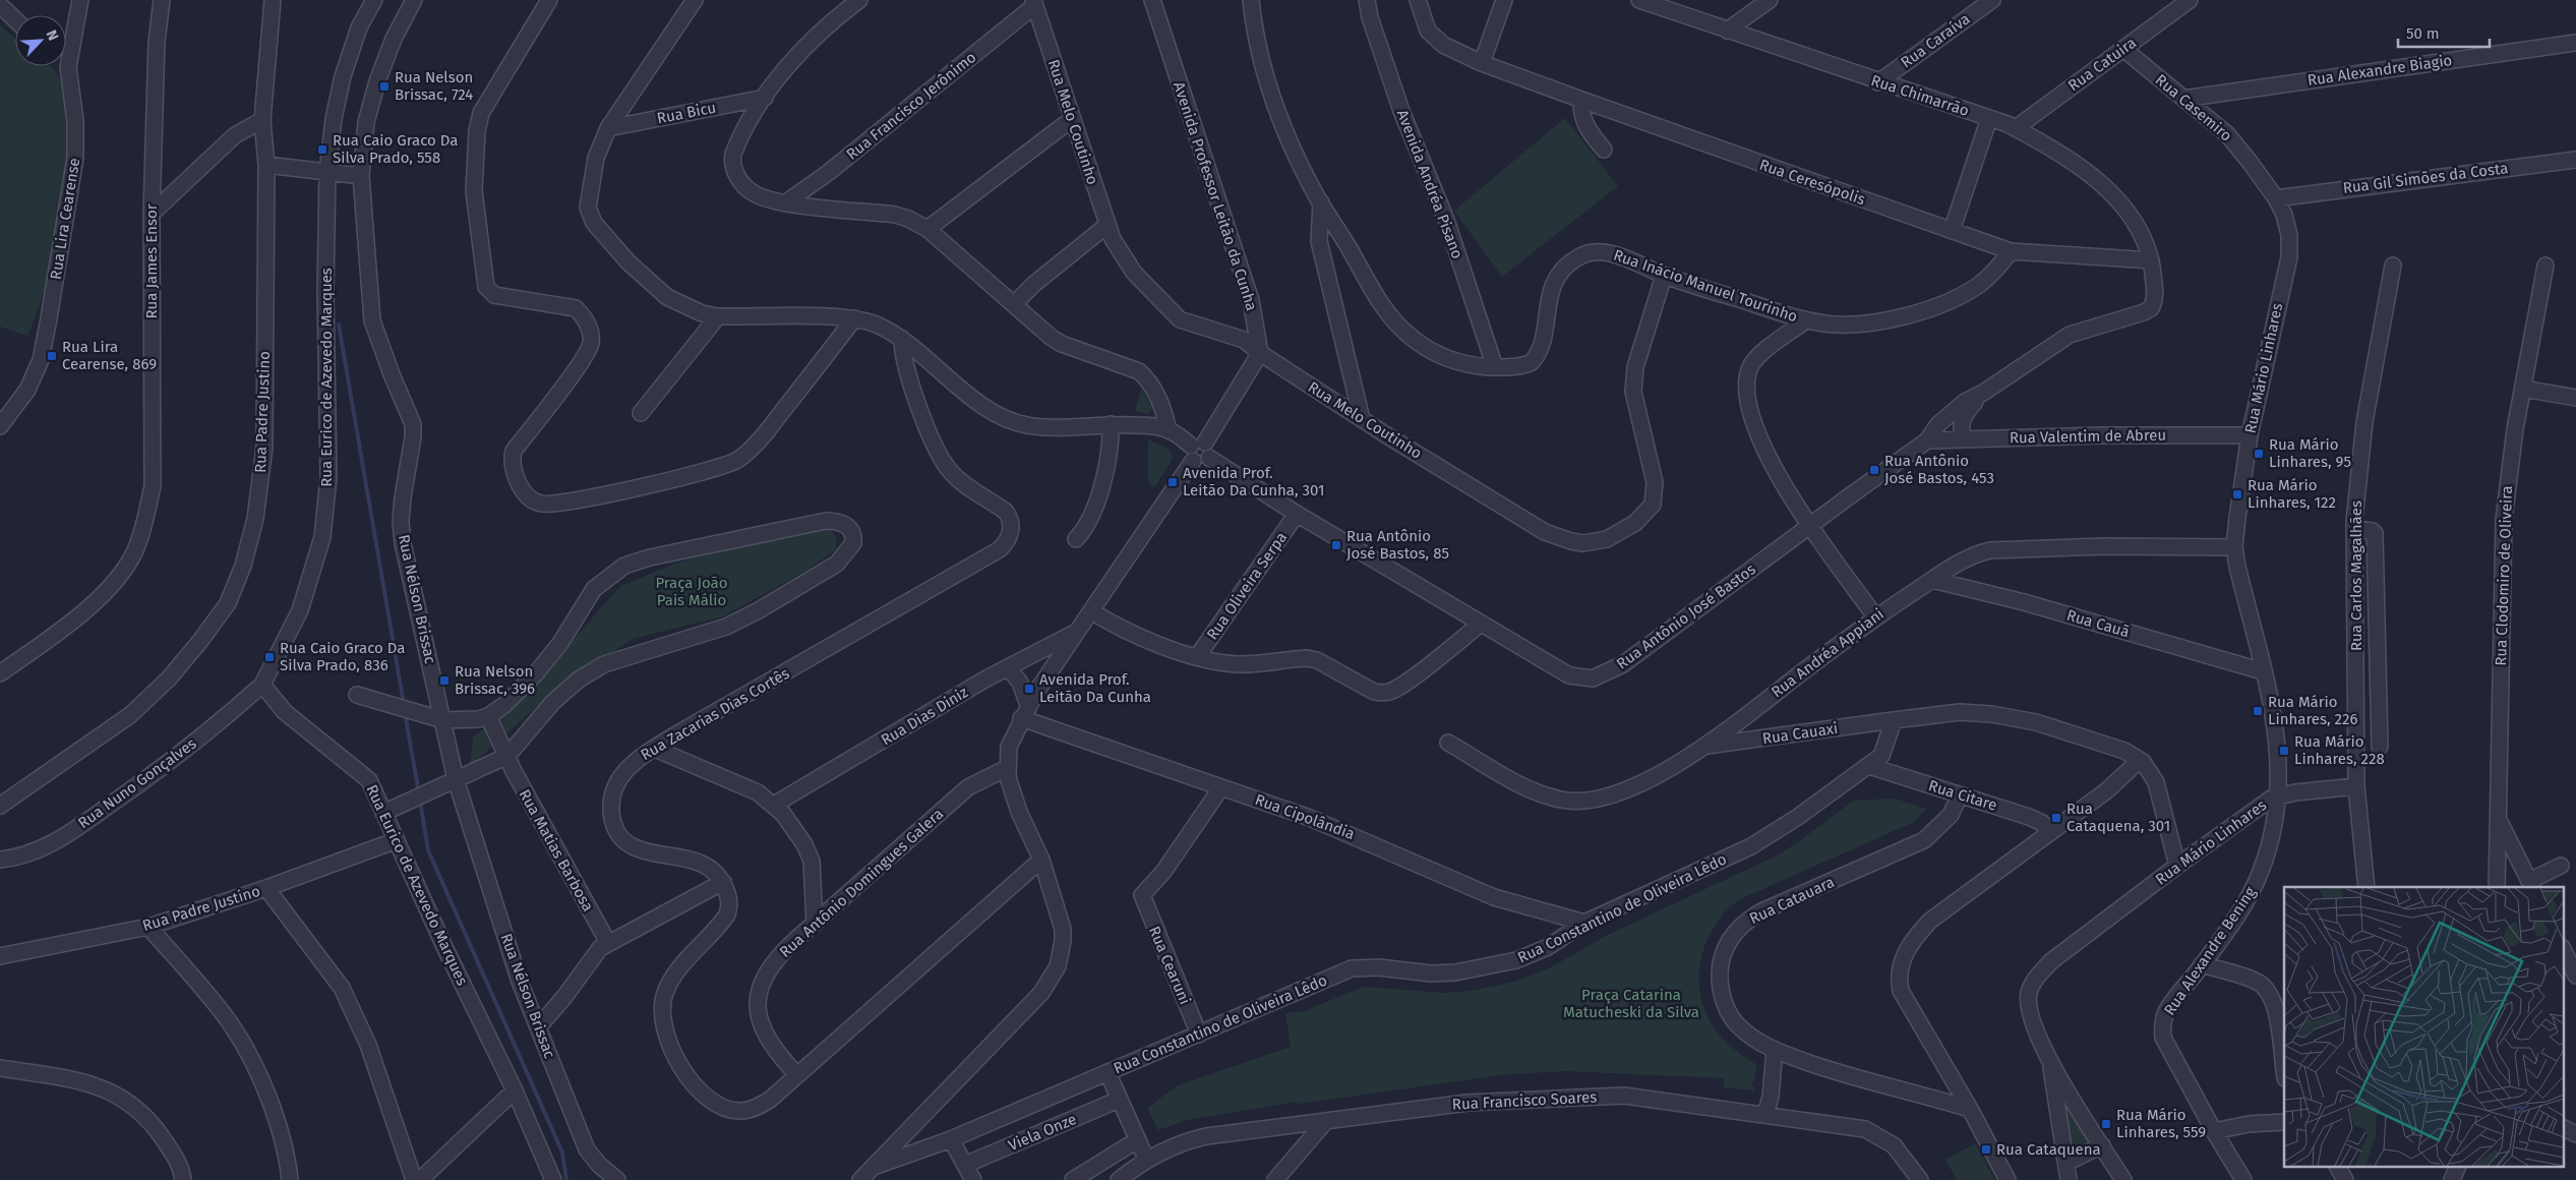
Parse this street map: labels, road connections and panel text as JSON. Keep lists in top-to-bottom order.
{
  "streets": {
    "street": [
      "Rua Caraíva",
      "Rua Catuira",
      "Rua Alexandre Biagio",
      "Rua Chimarrão",
      "Rua Francisco Jerônimo",
      "Rua Casemiro",
      "Rua Bicu",
      "Rua Melo Coutinho",
      "Rua Gil Simões da Costa",
      "Rua Ceresópolis",
      "Avenida Andréa Pisano",
      "Avenida Professor Leitão da Cunha",
      "Rua Lira Cearense",
      "Rua James Ensor",
      "Rua Inácio Manuel Tourinho",
      "Rua Mário Linhares",
      "Rua Eurico de Azevedo Marques",
      "Rua Padre Justino",
      "Rua Valentim de Abreu",
      "Rua Carlos Magalhães",
      "Rua Clodomiro de Oliveira",
      "Rua Oliveira Serpa",
      "Rua Nélson Brissac",
      "Rua Antônio José Bastos",
      "Rua Cauã",
      "Rua Andréa Appiani",
      "Rua Zacarias Dias Cortês",
      "Rua Dias Diniz",
      "Rua Cauaxi",
      "Rua Nuno Gonçalves",
      "Rua Citare",
      "Rua Cipolândia",
      "Rua Matias Barbosa",
      "Rua Antônio Domingues Galera",
      "Rua Catauara",
      "Rua Constantino de Oliveira Lêdo",
      "Rua Alexandre Bening",
      "Rua Cearuni",
      "Rua Francisco Soares",
      "Viela Onze"
    ]
  },
  "crossings": [
    ["Rua Caraíva", "Rua Chimarrão"],
    ["Rua Catuira", "Rua Chimarrão"],
    ["Rua Catuira", "Rua Casemiro"],
    ["Rua Alexandre Biagio", "Rua Casemiro"],
    ["Rua Chimarrão", "Rua Ceresópolis"],
    ["Rua Chimarrão", "Rua Antônio José Bastos"],
    ["Rua Francisco Jerônimo", "Rua Melo Coutinho"],
    ["Rua Casemiro", "Rua Gil Simões da Costa"],
    ["Rua Casemiro", "Rua Mário Linhares"],
    ["Rua Melo Coutinho", "Avenida Professor Leitão da Cunha"],
    ["Rua Melo Coutinho", "Rua Inácio Manuel Tourinho"],
    ["Rua Gil Simões da Costa", "Rua Mário Linhares"],
    ["Rua Ceresópolis", "Rua Inácio Manuel Tourinho"],
    ["Rua Ceresópolis", "Rua Antônio José Bastos"],
    ["Avenida Andréa Pisano", "Rua Inácio Manuel Tourinho"],
    ["Rua Mário Linhares", "Rua Valentim de Abreu"],
    ["Rua Mário Linhares", "Rua Cauã"],
    ["Rua Mário Linhares", "Rua Andréa Appiani"],
    ["Rua Mário Linhares", "Rua Alexandre Bening"],
    ["Rua Eurico de Azevedo Marques", "Rua Padre Justino"],
    ["Rua Eurico de Azevedo Marques", "Rua Nuno Gonçalves"],
    ["Rua Valentim de Abreu", "Rua Antônio José Bastos"],
    ["Rua Oliveira Serpa", "Rua Antônio José Bastos"],
    ["Rua Cauã", "Rua Andréa Appiani"],
    ["Rua Andréa Appiani", "Rua Cauaxi"],
    ["Rua Cauaxi", "Rua Constantino de Oliveira Lêdo"],
    ["Rua Citare", "Rua Catauara"],
    ["Rua Citare", "Rua Constantino de Oliveira Lêdo"],
    ["Rua Cipolândia", "Rua Constantino de Oliveira Lêdo"],
    ["Rua Cipolândia", "Rua Cearuni"],
    ["Rua Constantino de Oliveira Lêdo", "Rua Cearuni"]
  ],
  "parks": ["Praça João Pais Málio", "Praça Catarina Matucheski da Silva"],
  "places": {
    "transit": [
      "Rua Nelson Brissac, 724",
      "Rua Caio Graco Da Silva Prado, 558",
      "Rua Lira Cearense, 869",
      "Rua Mário Linhares, 95",
      "Rua Antônio José Bastos, 453",
      "Avenida Prof. Leitão Da Cunha, 301",
      "Rua Mário Linhares, 122",
      "Rua Antônio José Bastos, 85",
      "Rua Caio Graco Da Silva Prado, 836",
      "Rua Nelson Brissac, 396",
      "Avenida Prof. Leitão Da Cunha",
      "Rua Mário Linhares, 226",
      "Rua Mário Linhares, 228",
      "Rua Cataquena, 301",
      "Rua Mário Linhares, 559",
      "Rua Cataquena"
    ]
  },
  "scale_bar": "50 m",
  "north": "top right"
}
